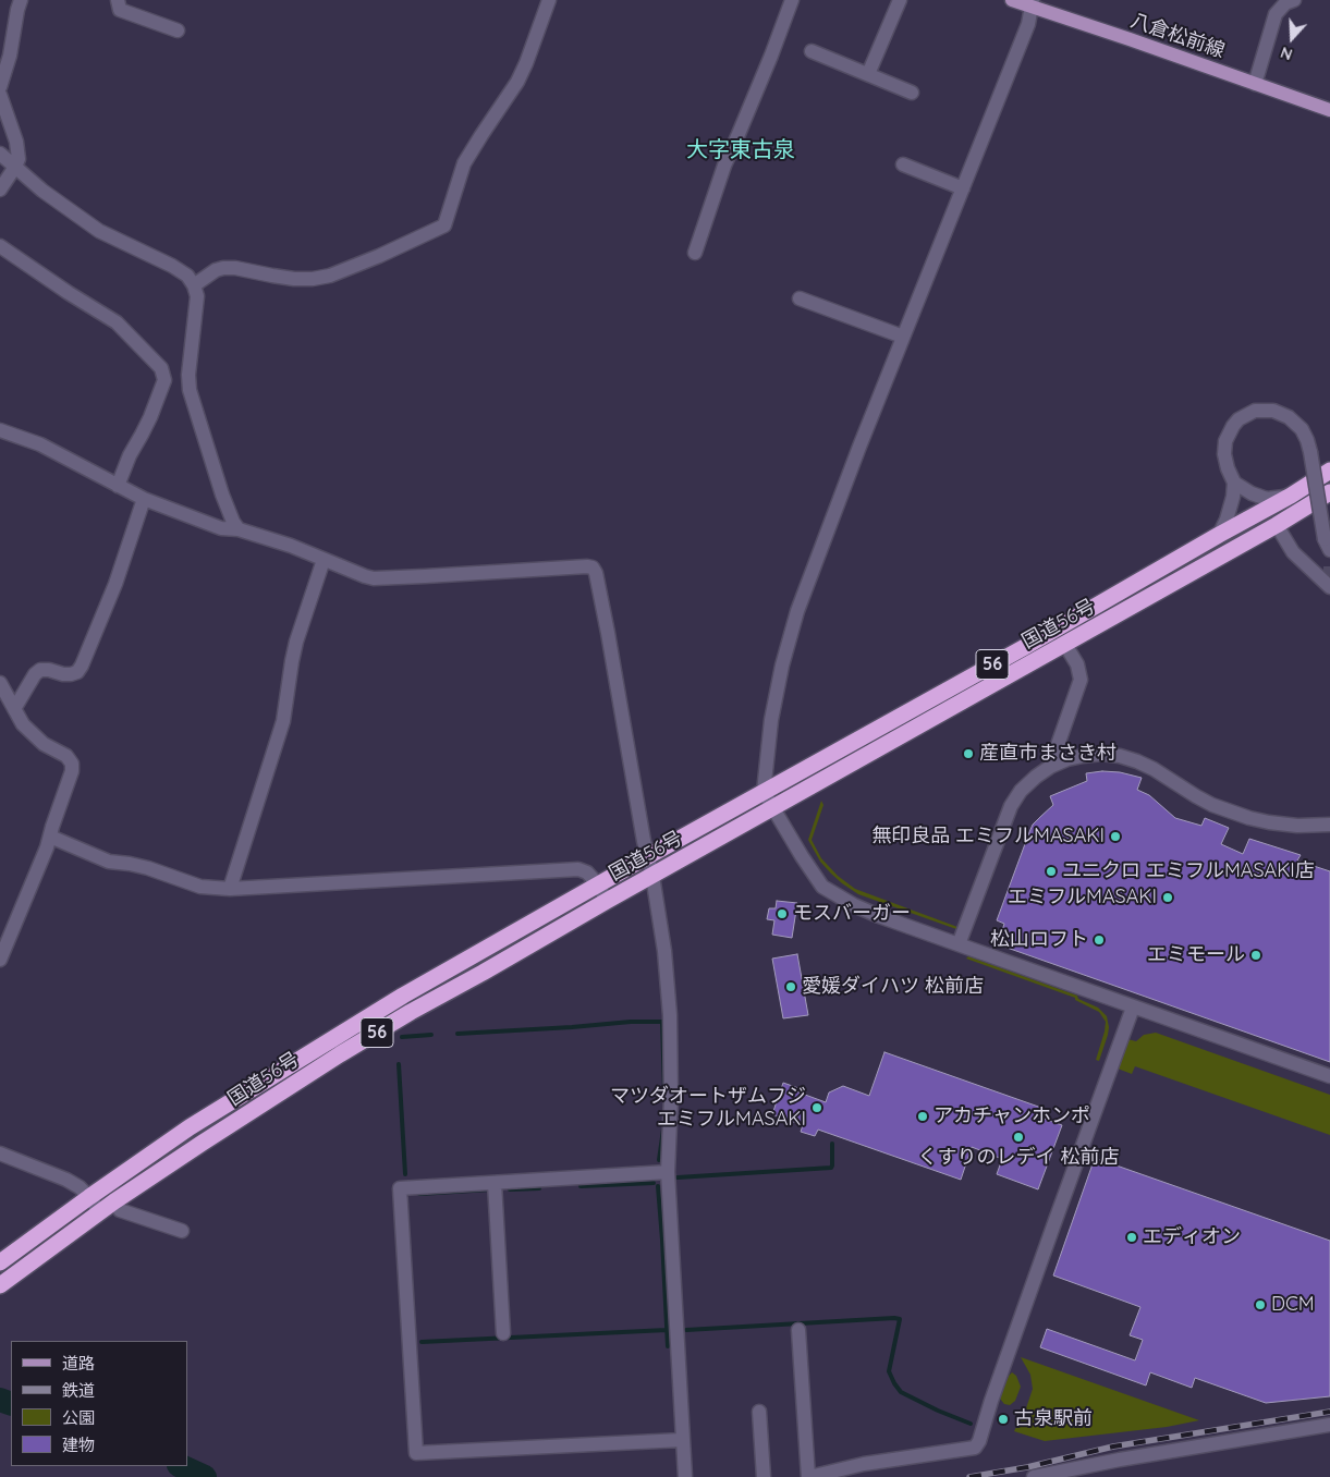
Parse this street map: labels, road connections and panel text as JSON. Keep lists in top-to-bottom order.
{
  "streets": {
    "highway": ["国道56号", "56"],
    "main road": ["八倉松前線"]
  },
  "districts": ["大字東古泉"],
  "places": [
    "産直市まさき村",
    "無印良品 エミフルMASAKI",
    "ユニクロ エミフルMASAKI店",
    "エミフルMASAKI",
    "モスバーガー",
    "松山ロフト",
    "エミモール",
    "愛媛ダイハツ 松前店",
    "マツダオートザムフジ エミフルMASAKI",
    "アカチャンホンポ",
    "くすりのレデイ 松前店",
    "エディオン",
    "DCM",
    "古泉駅前"
  ],
  "legend": [
    "道路",
    "鉄道",
    "公園",
    "建物"
  ],
  "north": "bottom"
}
